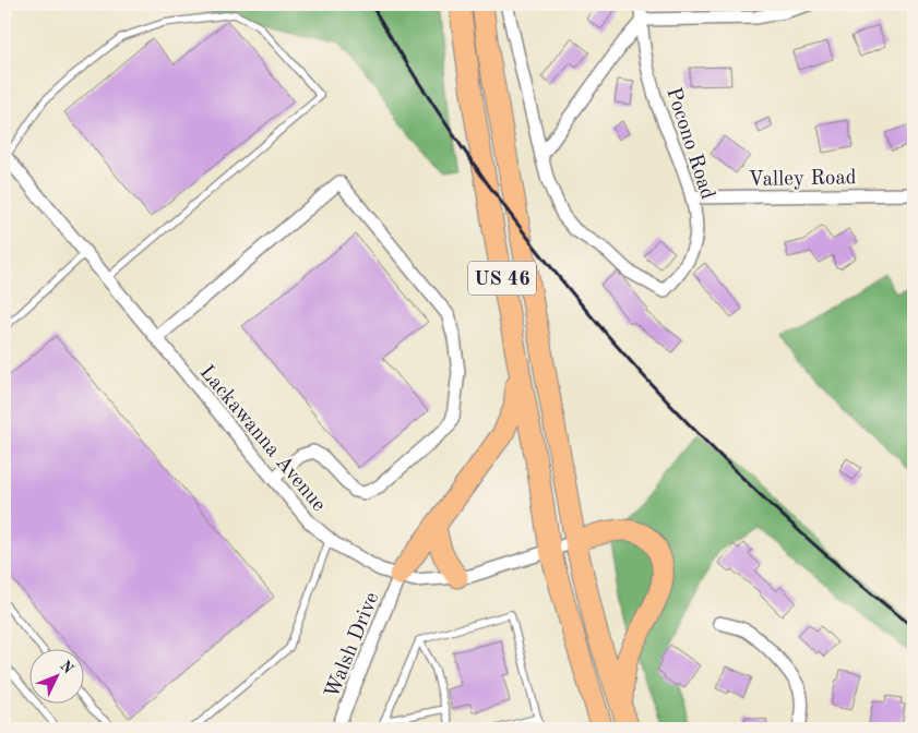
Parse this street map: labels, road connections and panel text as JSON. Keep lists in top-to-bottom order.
{
  "streets": {
    "highway": ["US 46"],
    "street": [
      "Pocono Road",
      "Valley Road",
      "Lackawanna Avenue",
      "Walsh Drive"
    ]
  },
  "crossings": [
    ["Pocono Road", "Valley Road"],
    ["US 46", "Lackawanna Avenue"],
    ["Lackawanna Avenue", "Walsh Drive"]
  ],
  "north": "top right"
}
